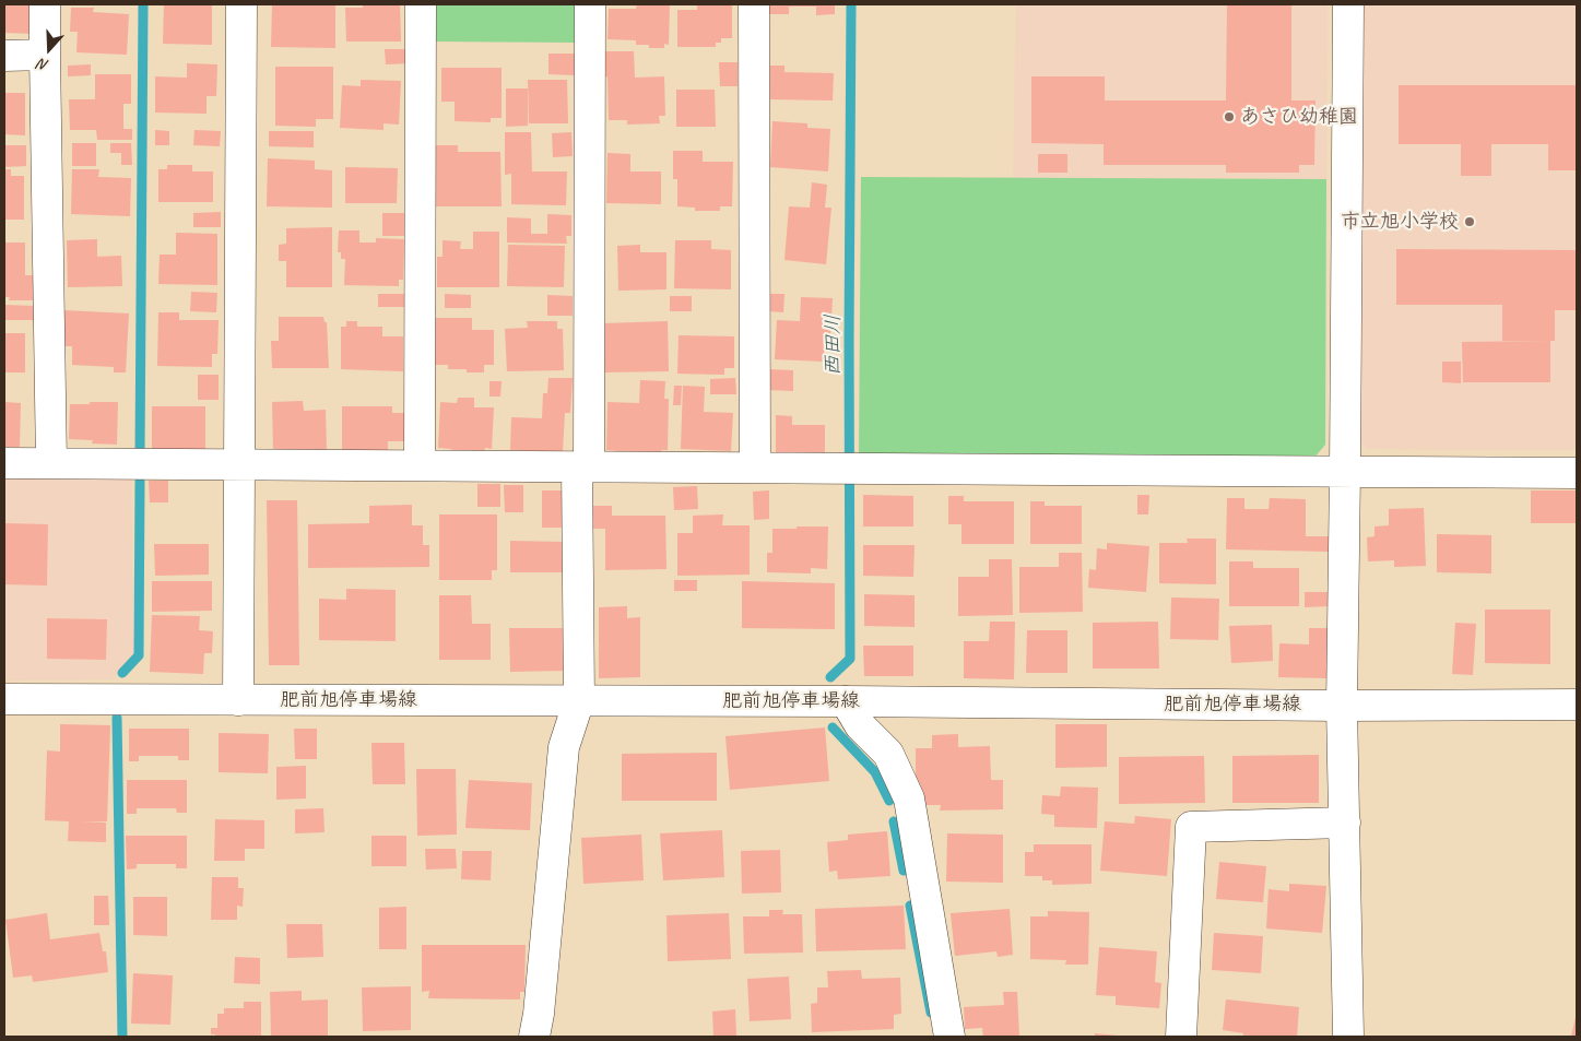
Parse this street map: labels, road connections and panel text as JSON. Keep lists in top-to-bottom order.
{
  "streets": {
    "street": ["肥前旭停車場線"]
  },
  "water": ["西田川"],
  "places": ["あさひ幼稚園", "市立旭小学校"],
  "north": "bottom"
}
